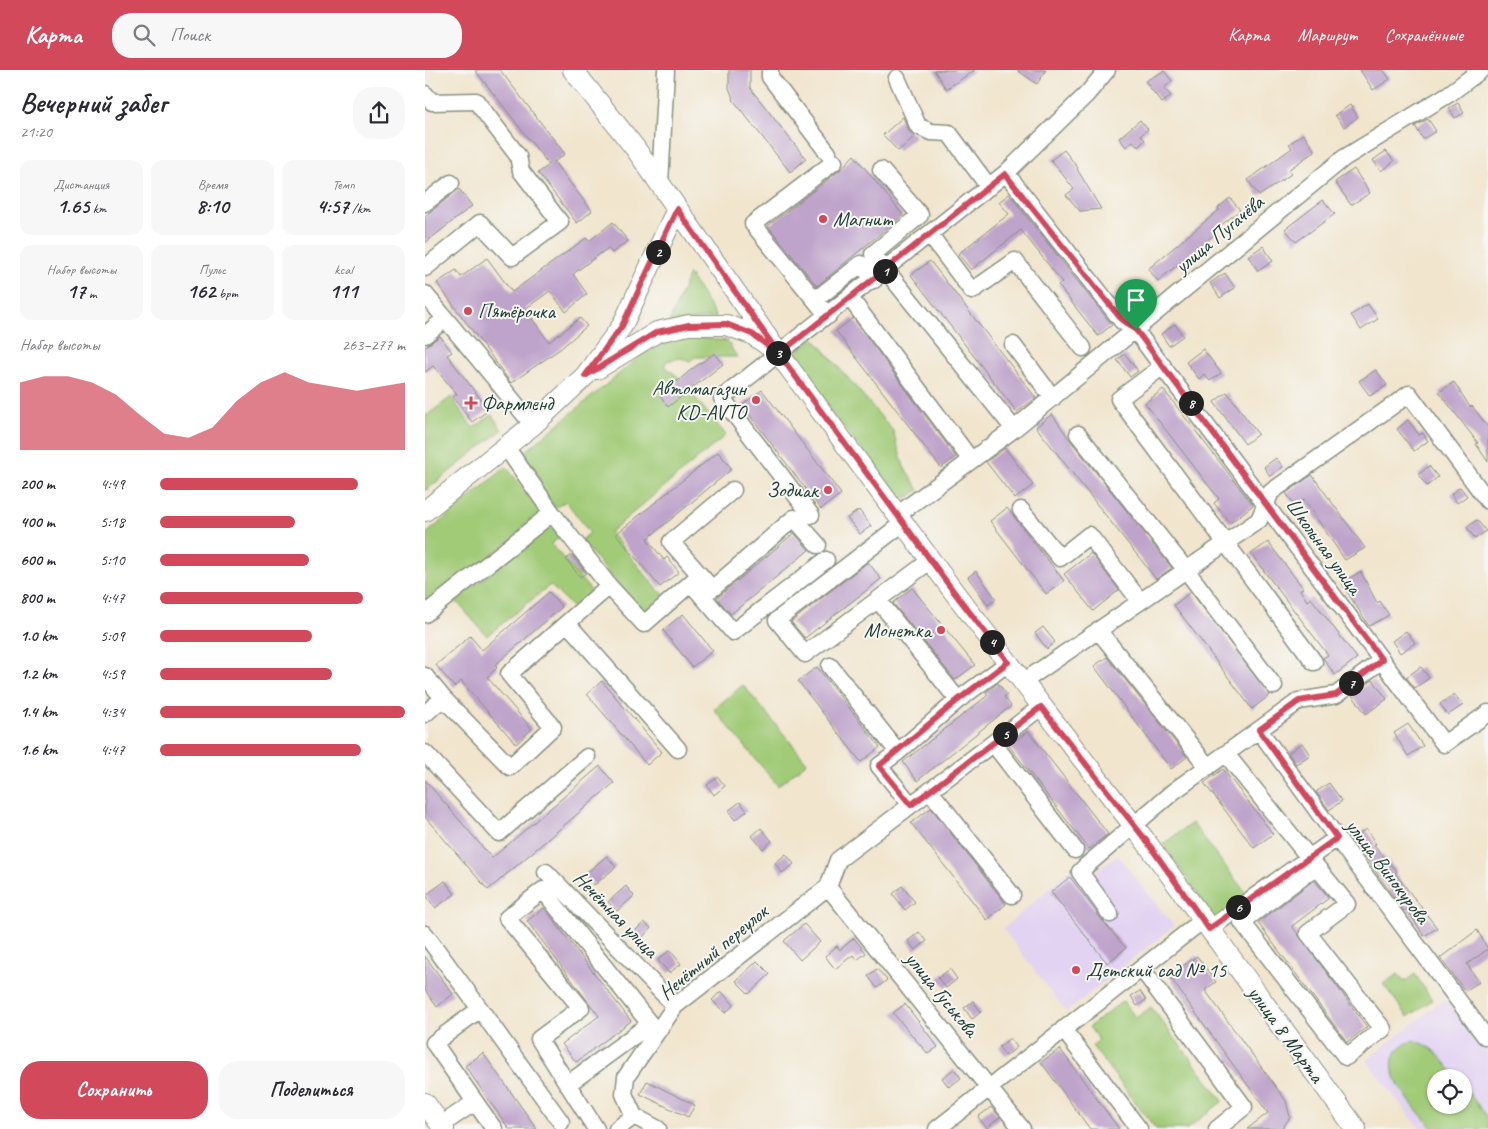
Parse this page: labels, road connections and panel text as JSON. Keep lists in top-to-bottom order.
{
  "streets": {
    "main road": ["улица 8 Марта"],
    "street": [
      "улица Пугачёва",
      "Школьная улица",
      "улица Винокурова",
      "Нечётная улица",
      "Нечётный переулок",
      "улица Гуськова"
    ]
  },
  "crossings": [
    ["улица Пугачёва", "Школьная улица"],
    ["улица Пугачёва", "улица 8 Марта"],
    ["Нечётная улица", "Нечётный переулок"],
    ["Нечётный переулок", "улица Гуськова"]
  ],
  "places": {
    "other": [
      "Магнит",
      "Пятёрочка",
      "Автомагазин KD-AVTO",
      "Зодиак",
      "Монетка",
      "Детский сад № 15"
    ],
    "health": ["Фармленд"]
  },
  "page": {
    "header": "Карта",
    "search": "Поиск",
    "nav": ["Карта", "Маршрут", "Сохранённые"],
    "heading": ["Вечерний забег", "21:20"],
    "stats": [
      ["Дистанция", "1.65 km"],
      ["Время", "8:10"],
      ["Темп", "4:57 /km"],
      ["Набор высоты", "17 m"],
      ["Пульс", "162 bpm"],
      ["kcal", "111"]
    ],
    "pins": [
      "2",
      "1",
      "3",
      "8",
      "4",
      "7",
      "5",
      "6"
    ],
    "chart": ["Набор высоты", "263–277 m"],
    "list": [
      {
        "name": "200 m",
        "note": "4:49"
      },
      {
        "name": "400 m",
        "note": "5:18"
      },
      {
        "name": "600 m",
        "note": "5:10"
      },
      {
        "name": "800 m",
        "note": "4:47"
      },
      {
        "name": "1.0 km",
        "note": "5:09"
      },
      {
        "name": "1.2 km",
        "note": "4:59"
      },
      {
        "name": "1.4 km",
        "note": "4:34"
      },
      {
        "name": "1.6 km",
        "note": "4:47"
      }
    ],
    "buttons": ["Сохранить", "Поделиться"]
  }
}
